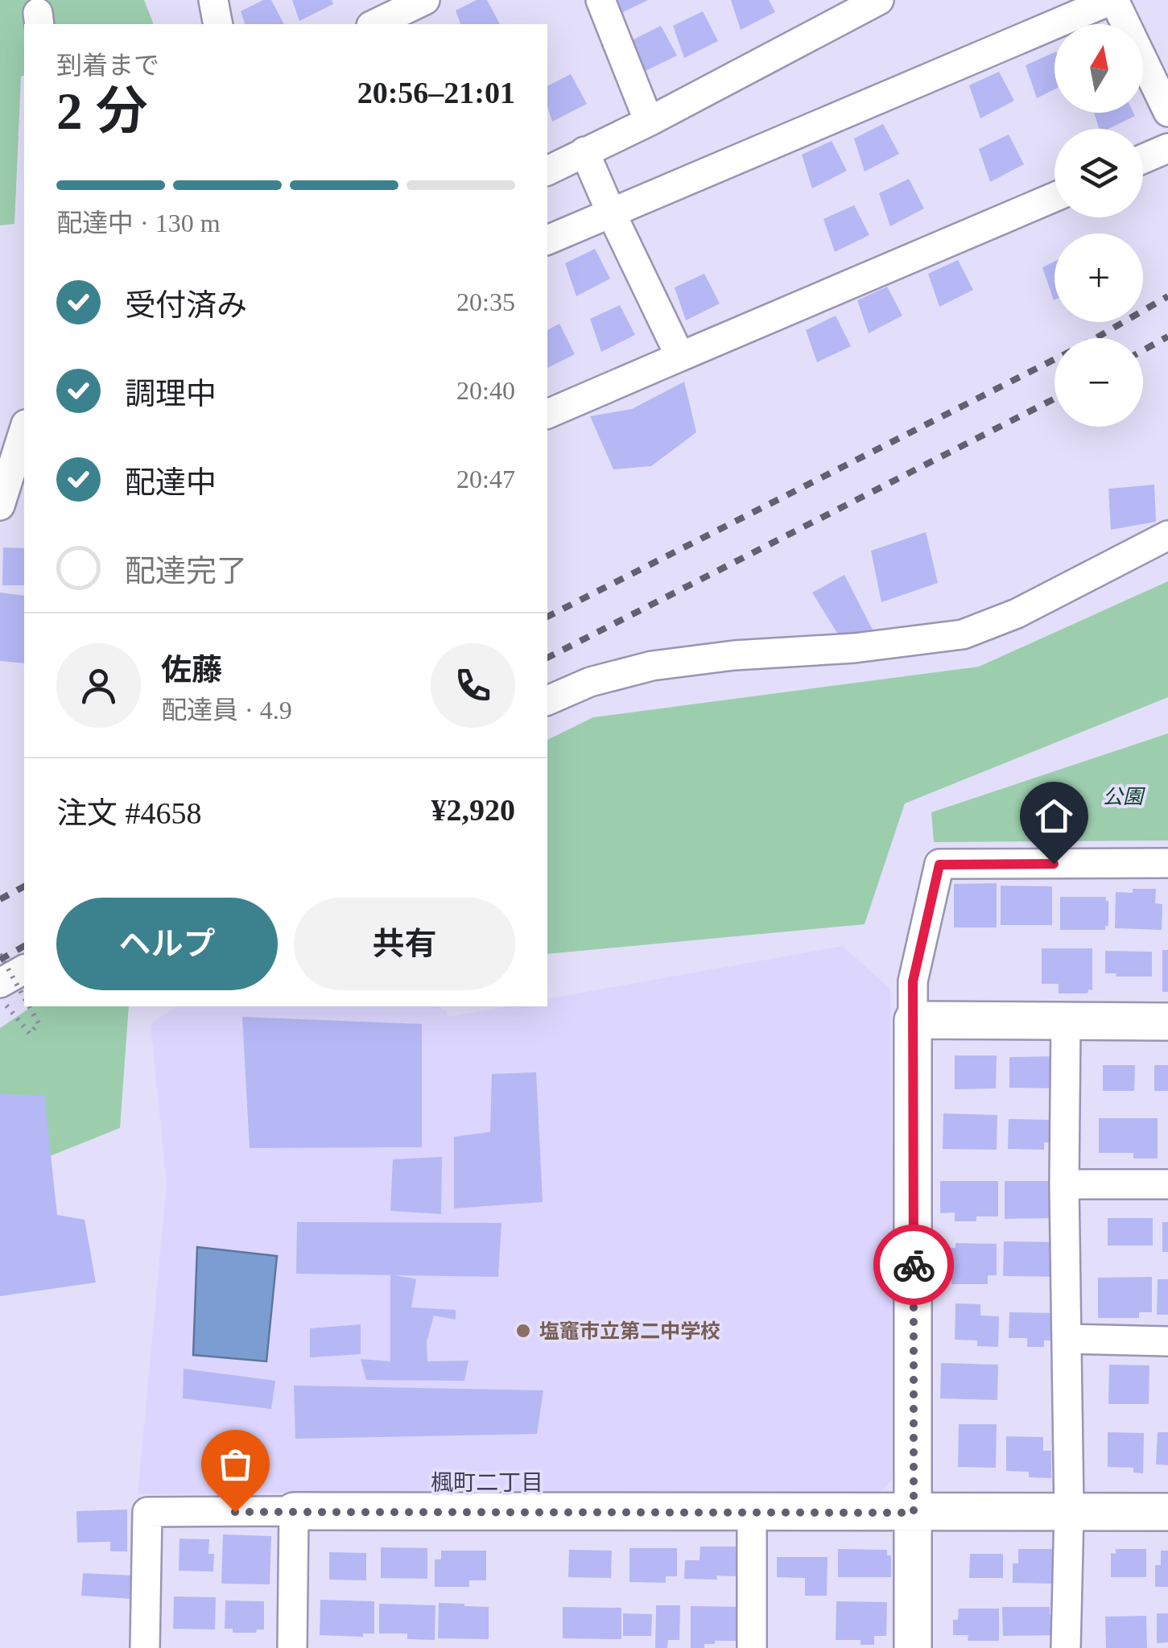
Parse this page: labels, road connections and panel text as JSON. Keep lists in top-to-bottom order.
{
  "districts": ["楓町二丁目"],
  "parks": ["公園"],
  "places": ["塩竈市立第二中学校"],
  "north": "top",
  "page": {
    "map_buttons": ["+", "−"],
    "heading": ["2 分", "到着まで", "20:56–21:01"],
    "panel": [
      "佐藤",
      "配達員 · 4.9",
      "注文 #4658",
      "¥2,920"
    ],
    "bar": "配達中 · 130 m",
    "list": [
      ["受付済み", "20:35"],
      ["調理中", "20:40"],
      ["配達中", "20:47"],
      "配達完了"
    ],
    "buttons": ["ヘルプ", "共有"]
  }
}
